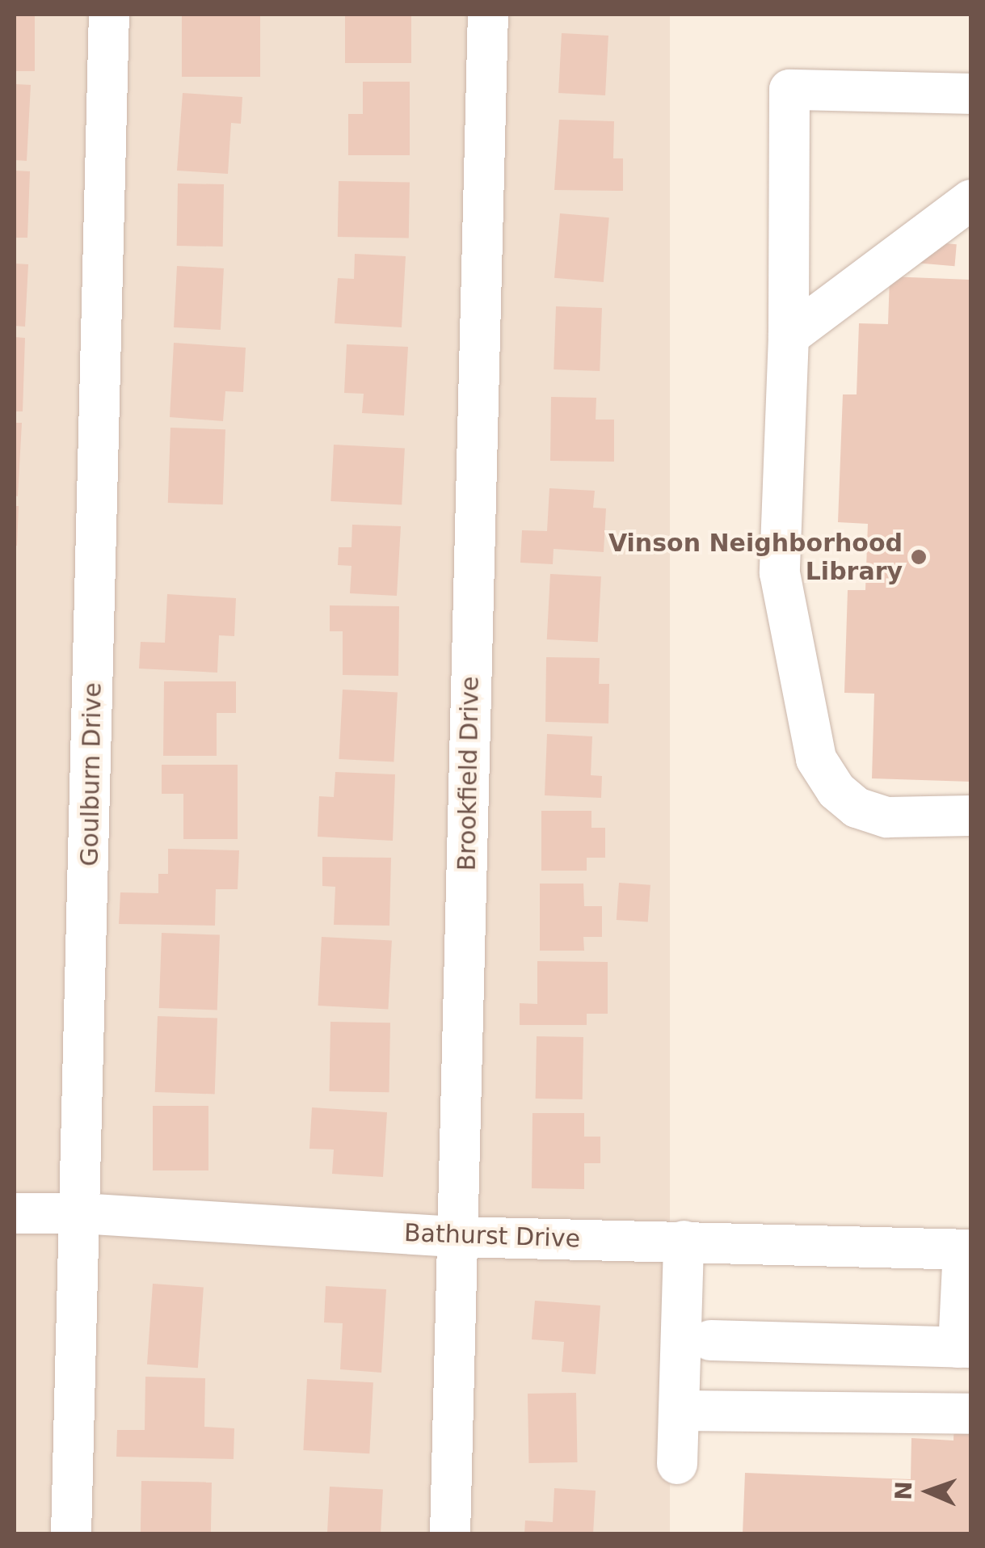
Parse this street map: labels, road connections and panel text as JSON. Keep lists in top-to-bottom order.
{
  "streets": {
    "street": ["Brookfield Drive", "Goulburn Drive", "Bathurst Drive"]
  },
  "crossings": [
    ["Brookfield Drive", "Bathurst Drive"],
    ["Goulburn Drive", "Bathurst Drive"]
  ],
  "places": ["Vinson Neighborhood Library"],
  "north": "left"
}
